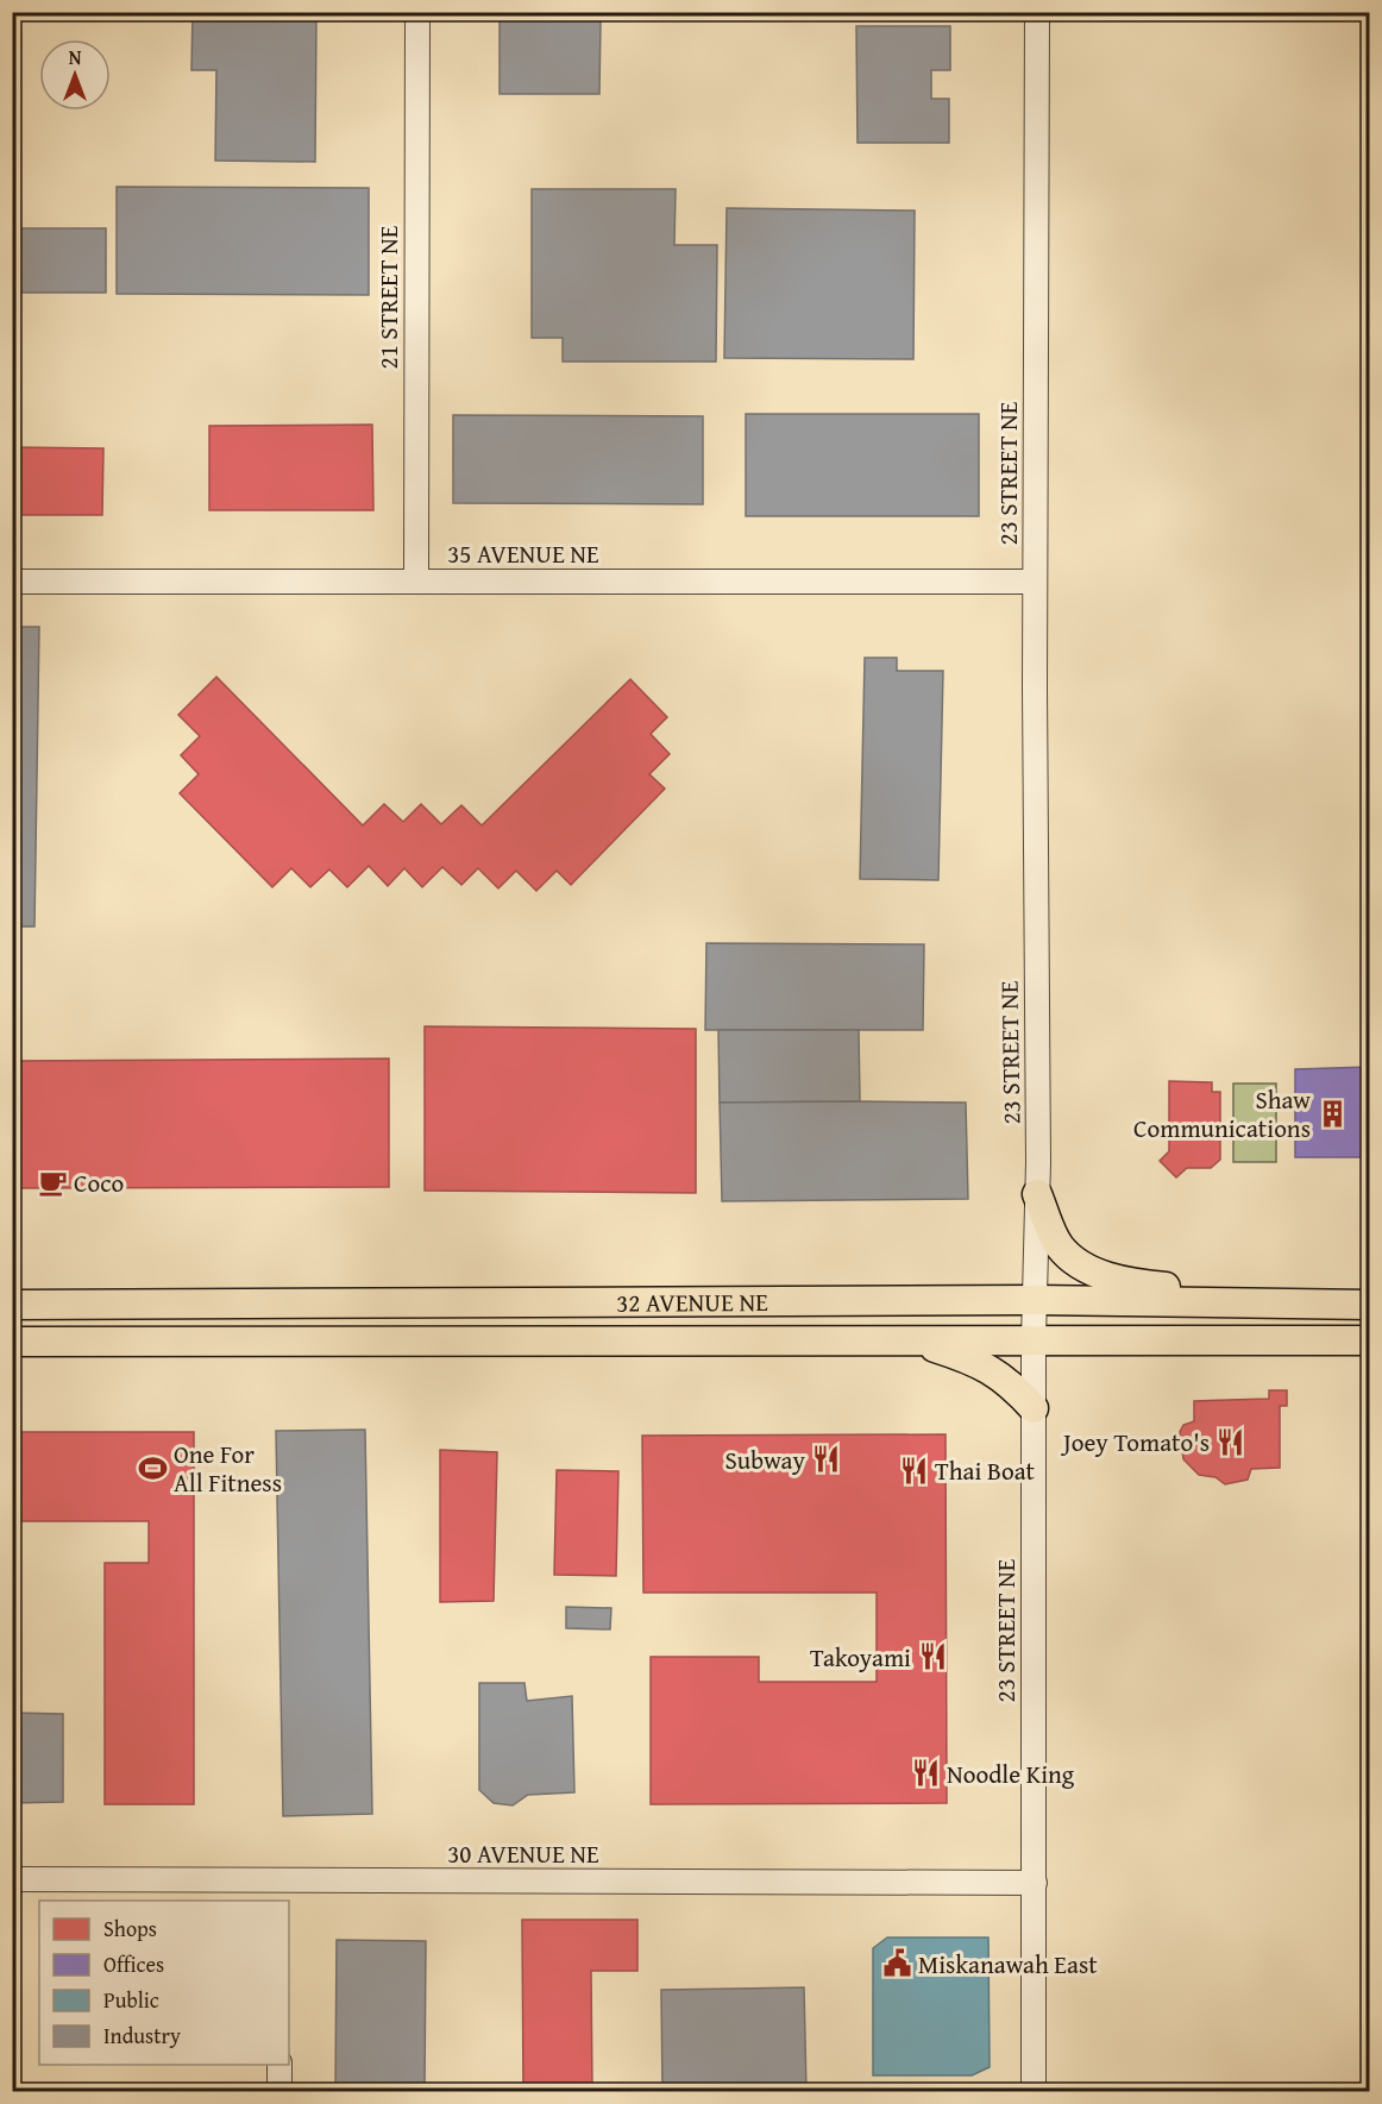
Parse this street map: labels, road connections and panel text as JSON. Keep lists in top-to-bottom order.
{
  "streets": {
    "main road": ["32 AVENUE NE"],
    "street": [
      "21 STREET NE",
      "23 STREET NE",
      "35 AVENUE NE",
      "30 AVENUE NE"
    ]
  },
  "crossings": [
    ["21 STREET NE", "35 AVENUE NE"],
    ["23 STREET NE", "35 AVENUE NE"],
    ["23 STREET NE", "32 AVENUE NE"],
    ["23 STREET NE", "30 AVENUE NE"]
  ],
  "places": {
    "building": ["Shaw Communications"],
    "cafe": ["Coco"],
    "restaurant": [
      "Joey Tomato's",
      "Subway",
      "Thai Boat",
      "Takoyami",
      "Noodle King"
    ],
    "sports": ["One For All Fitness"],
    "public building": ["Miskanawah East"]
  },
  "legend": [
    "Shops",
    "Offices",
    "Public",
    "Industry"
  ],
  "north": "top"
}
